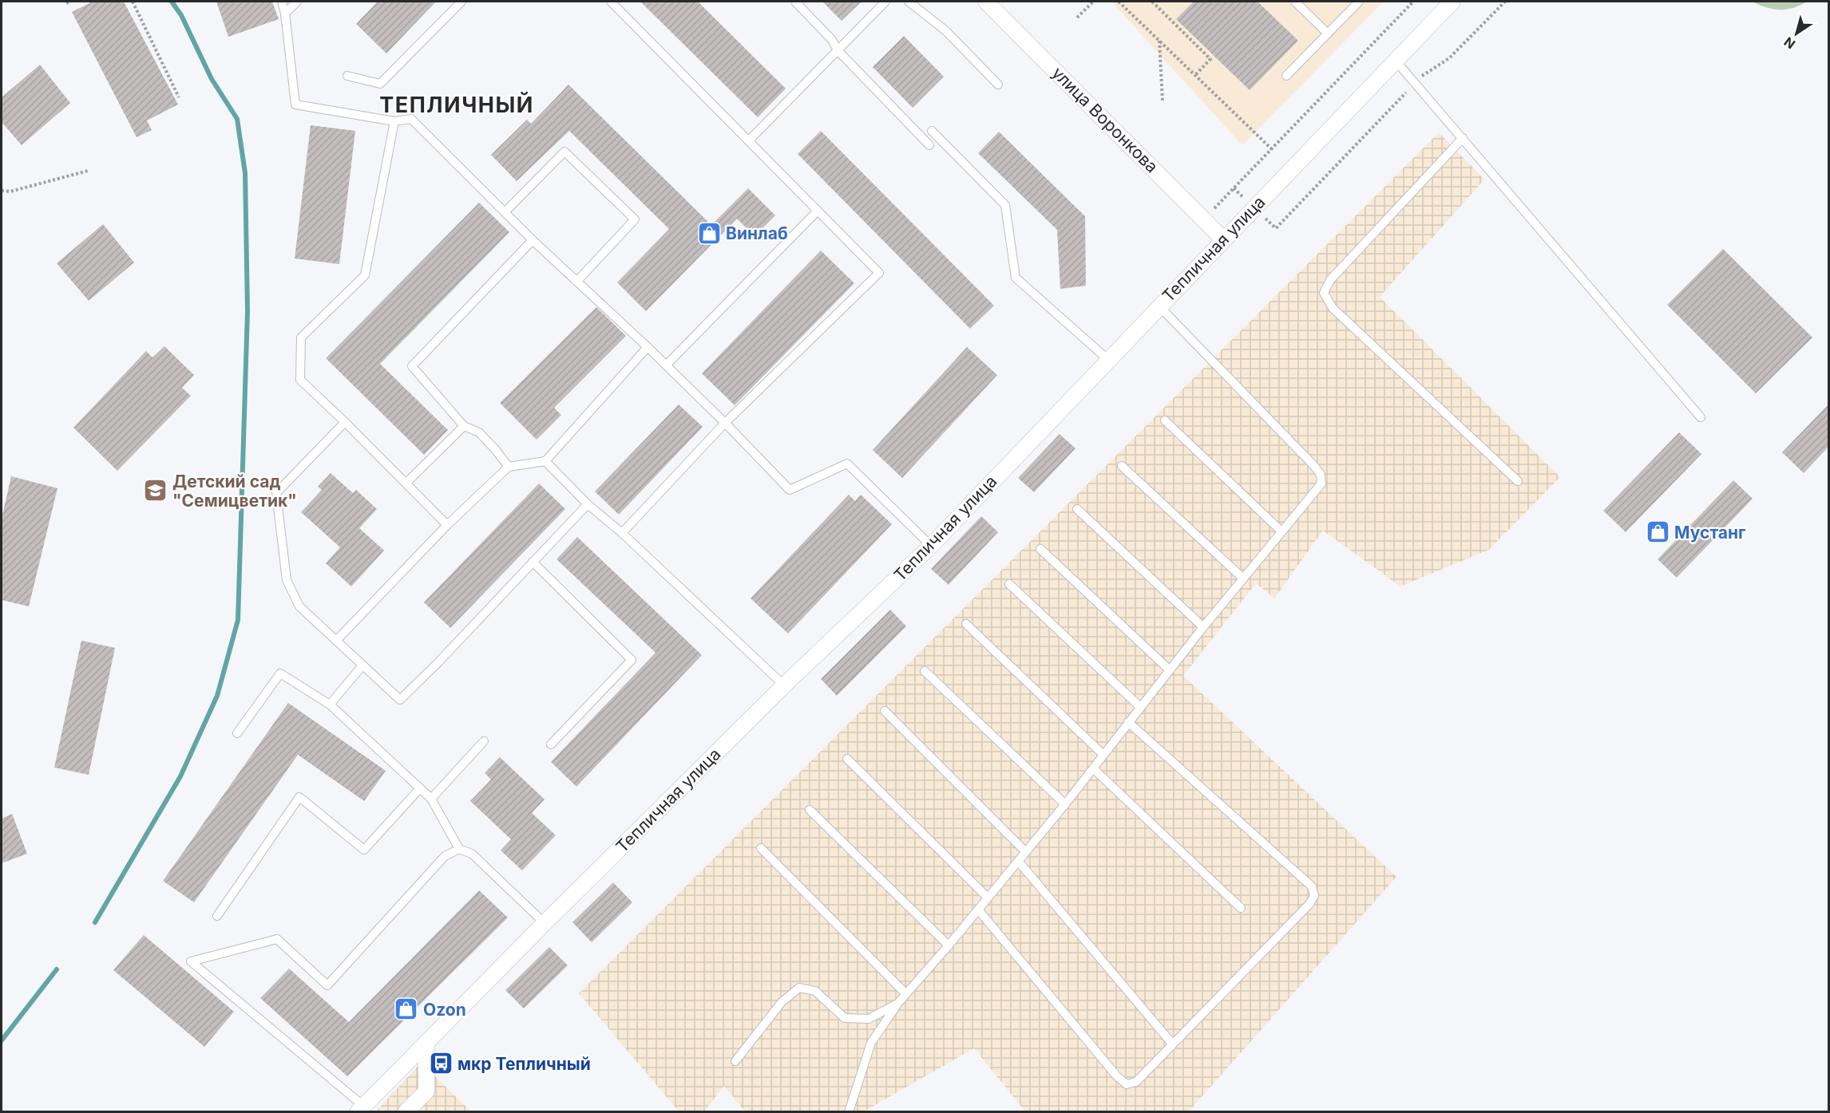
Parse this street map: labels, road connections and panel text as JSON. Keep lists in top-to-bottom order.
{
  "streets": {
    "street": ["улица Воронкова", "Тепличная улица"]
  },
  "crossings": [
    ["улица Воронкова", "Тепличная улица"]
  ],
  "districts": ["ТЕПЛИЧНЫЙ"],
  "places": {
    "shop": ["Винлаб", "Мустанг", "Ozon"],
    "school or university": ["Детский сад \"Семицветик\""],
    "bus stop": ["мкр Тепличный"]
  },
  "north": "bottom left"
}
